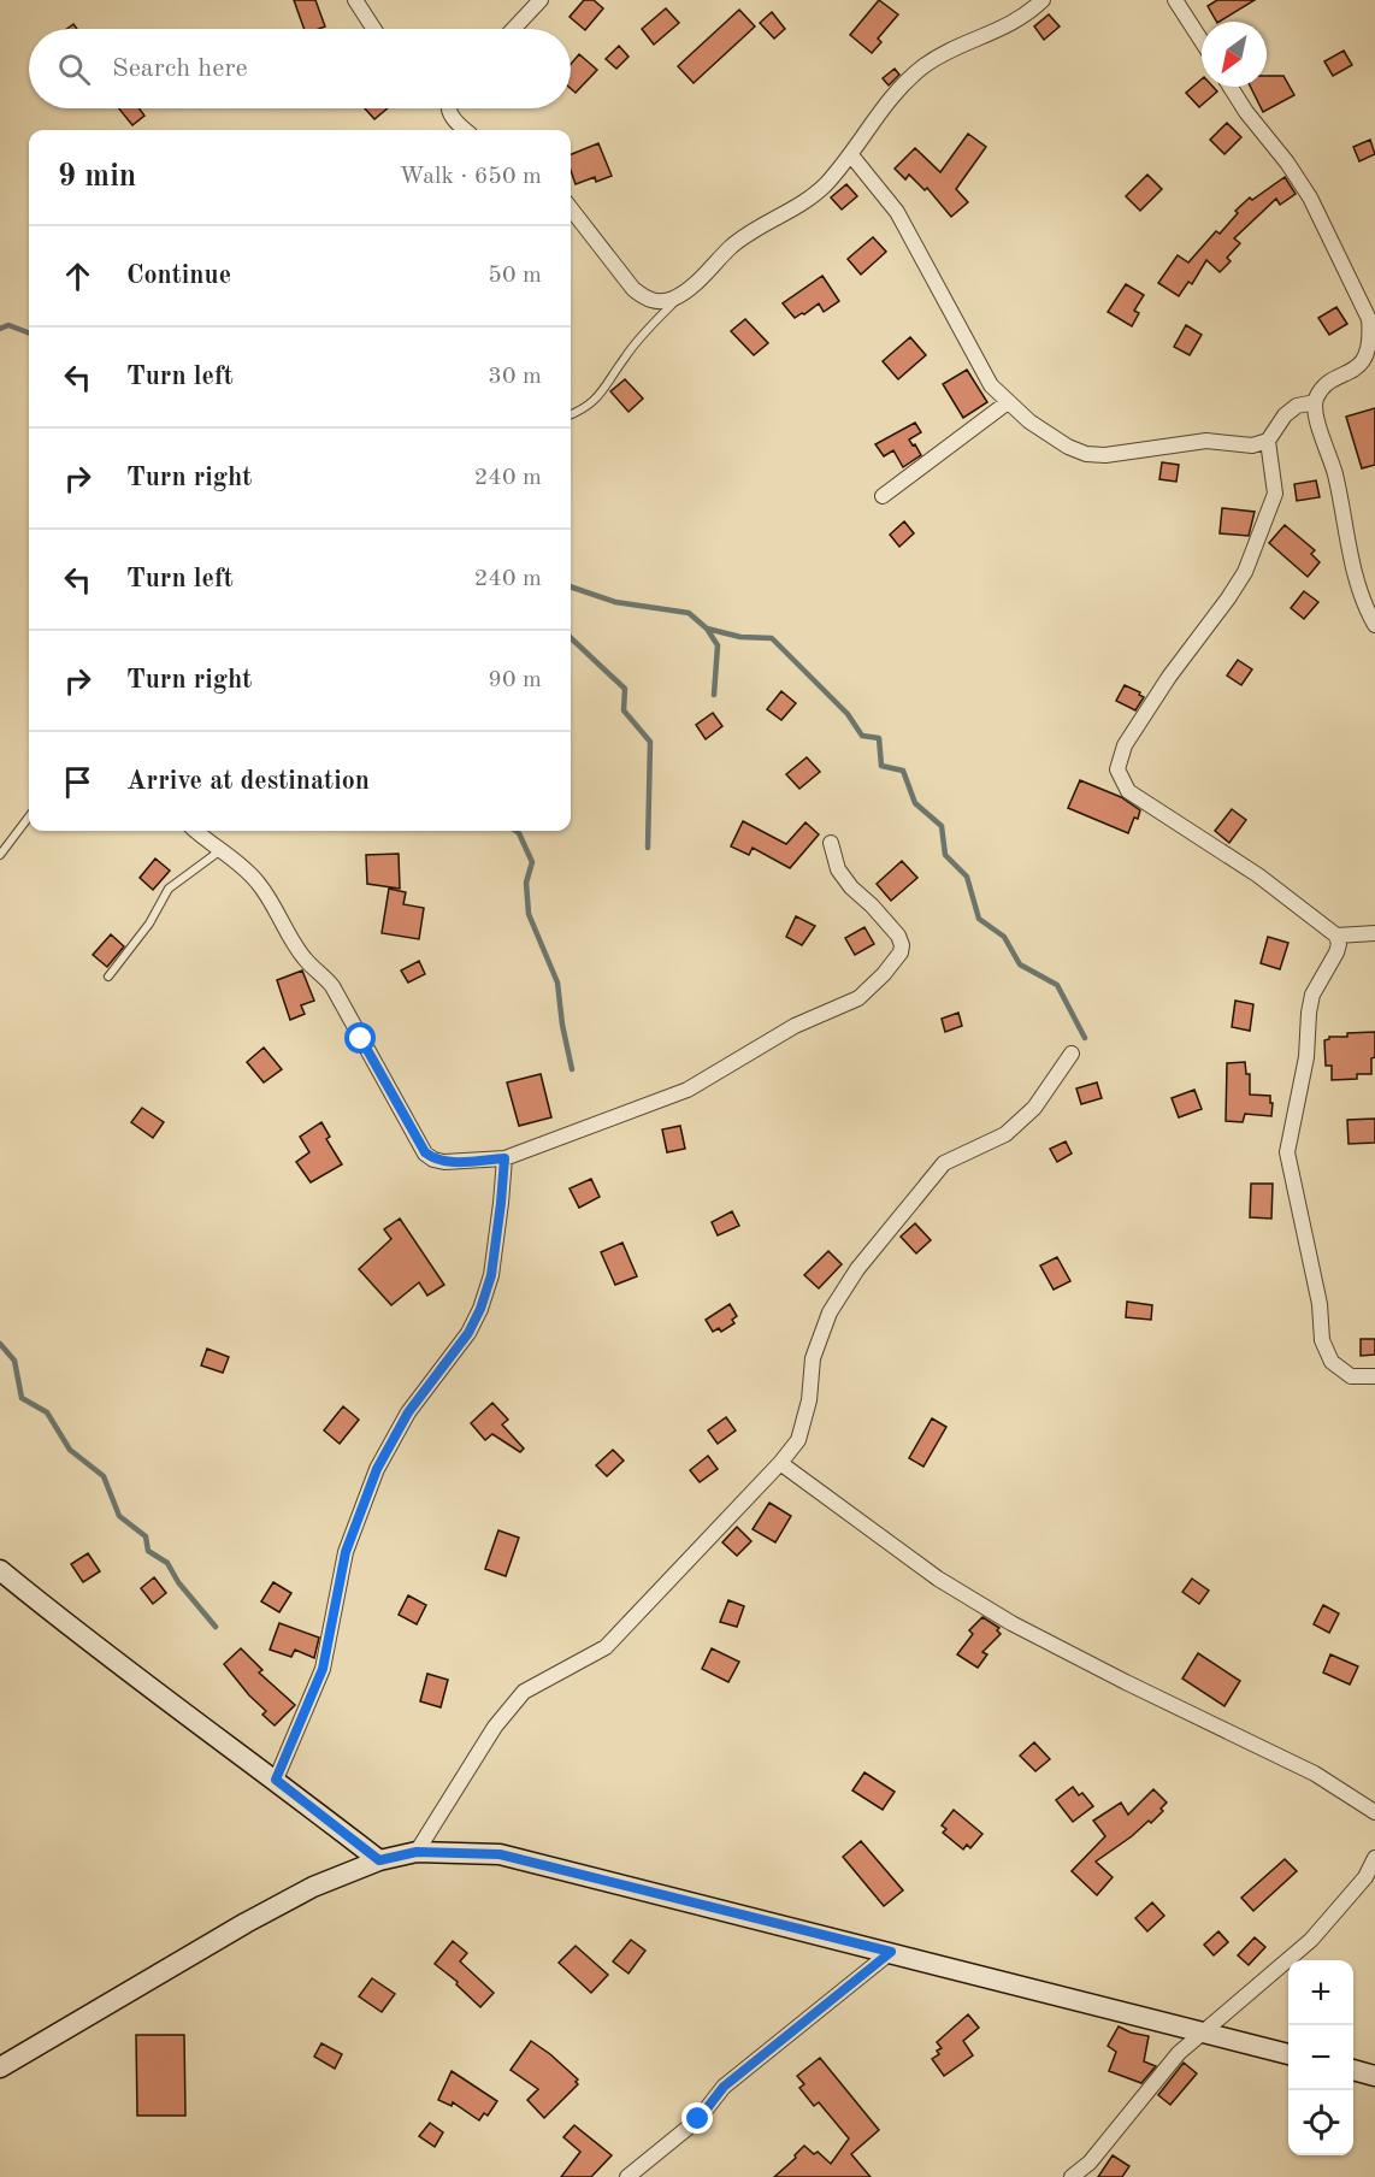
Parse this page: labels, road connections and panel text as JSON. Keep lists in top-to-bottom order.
{
  "north": "bottom left",
  "page": {
    "search": "Search here",
    "heading": ["9 min", "Walk · 650 m"],
    "list": [
      ["Continue", "50 m"],
      ["Turn left", "30 m"],
      ["Turn right", "240 m"],
      ["Turn left", "240 m"],
      ["Turn right", "90 m"],
      "Arrive at destination"
    ],
    "map_buttons": ["+", "−"]
  }
}
